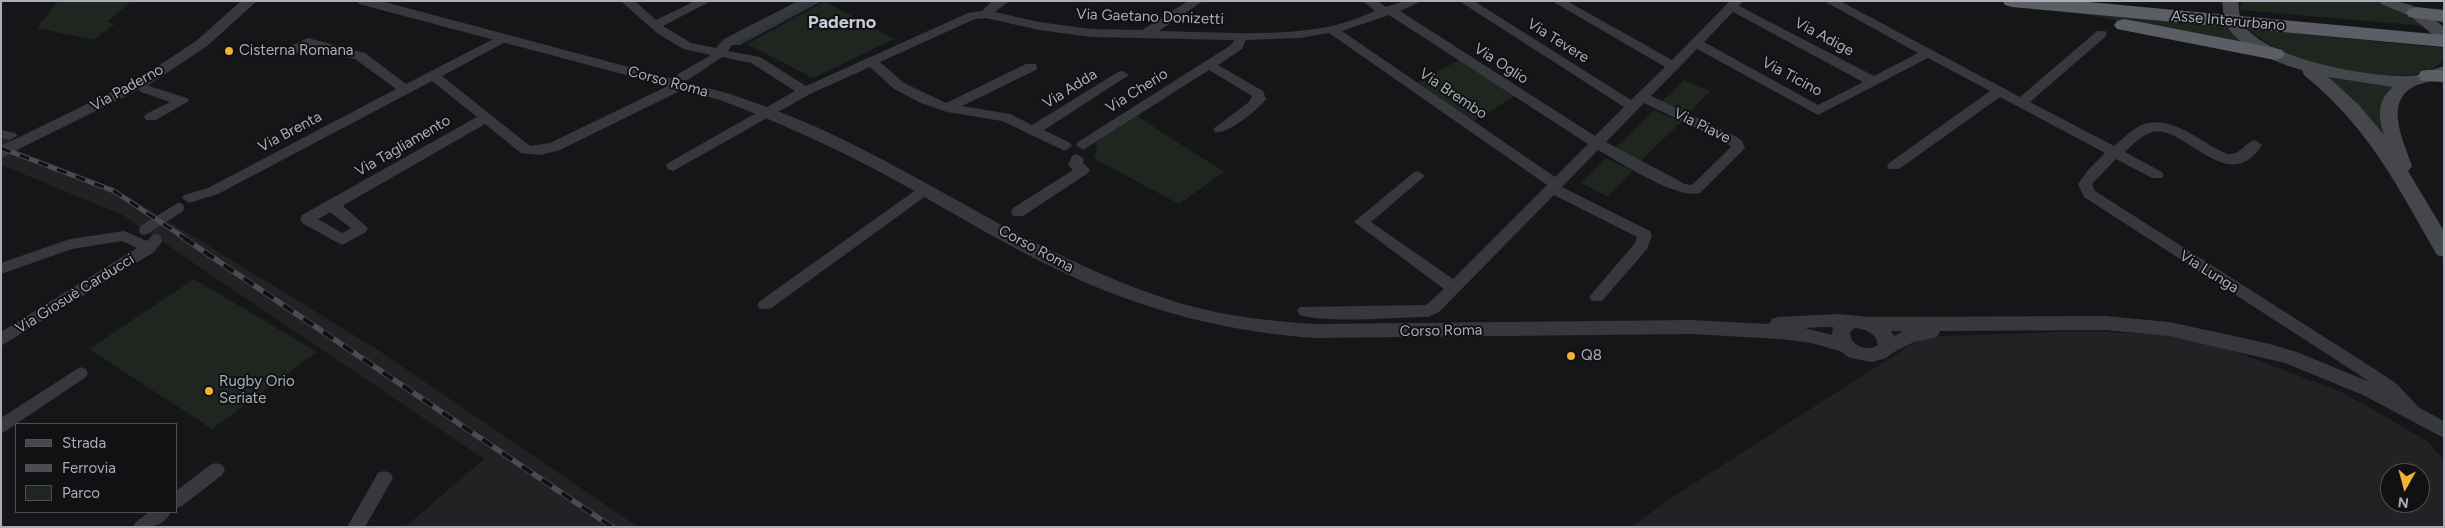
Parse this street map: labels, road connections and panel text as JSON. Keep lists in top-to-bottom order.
{
  "streets": {
    "highway": ["Asse Interurbano"],
    "street": [
      "Via Gaetano Donizetti",
      "Via Adige",
      "Via Tevere",
      "Via Oglio",
      "Via Ticino",
      "Corso Roma",
      "Via Paderno",
      "Via Adda",
      "Via Cherio",
      "Via Brembo",
      "Via Piave",
      "Via Brenta",
      "Via Tagliamento",
      "Via Lunga",
      "Via Giosuè Carducci"
    ]
  },
  "crossings": [
    ["Via Gaetano Donizetti", "Via Oglio"],
    ["Via Gaetano Donizetti", "Corso Roma"],
    ["Via Gaetano Donizetti", "Via Cherio"],
    ["Via Gaetano Donizetti", "Via Brembo"],
    ["Via Adige", "Via Ticino"],
    ["Via Tevere", "Via Piave"],
    ["Via Oglio", "Via Piave"],
    ["Corso Roma", "Via Brenta"],
    ["Corso Roma", "Via Tagliamento"],
    ["Corso Roma", "Via Lunga"],
    ["Via Brenta", "Via Tagliamento"]
  ],
  "districts": ["Paderno"],
  "places": ["Cisterna Romana", "Q8", "Rugby Orio Seriate"],
  "legend": ["Strada", "Ferrovia", "Parco"],
  "north": "bottom"
}
